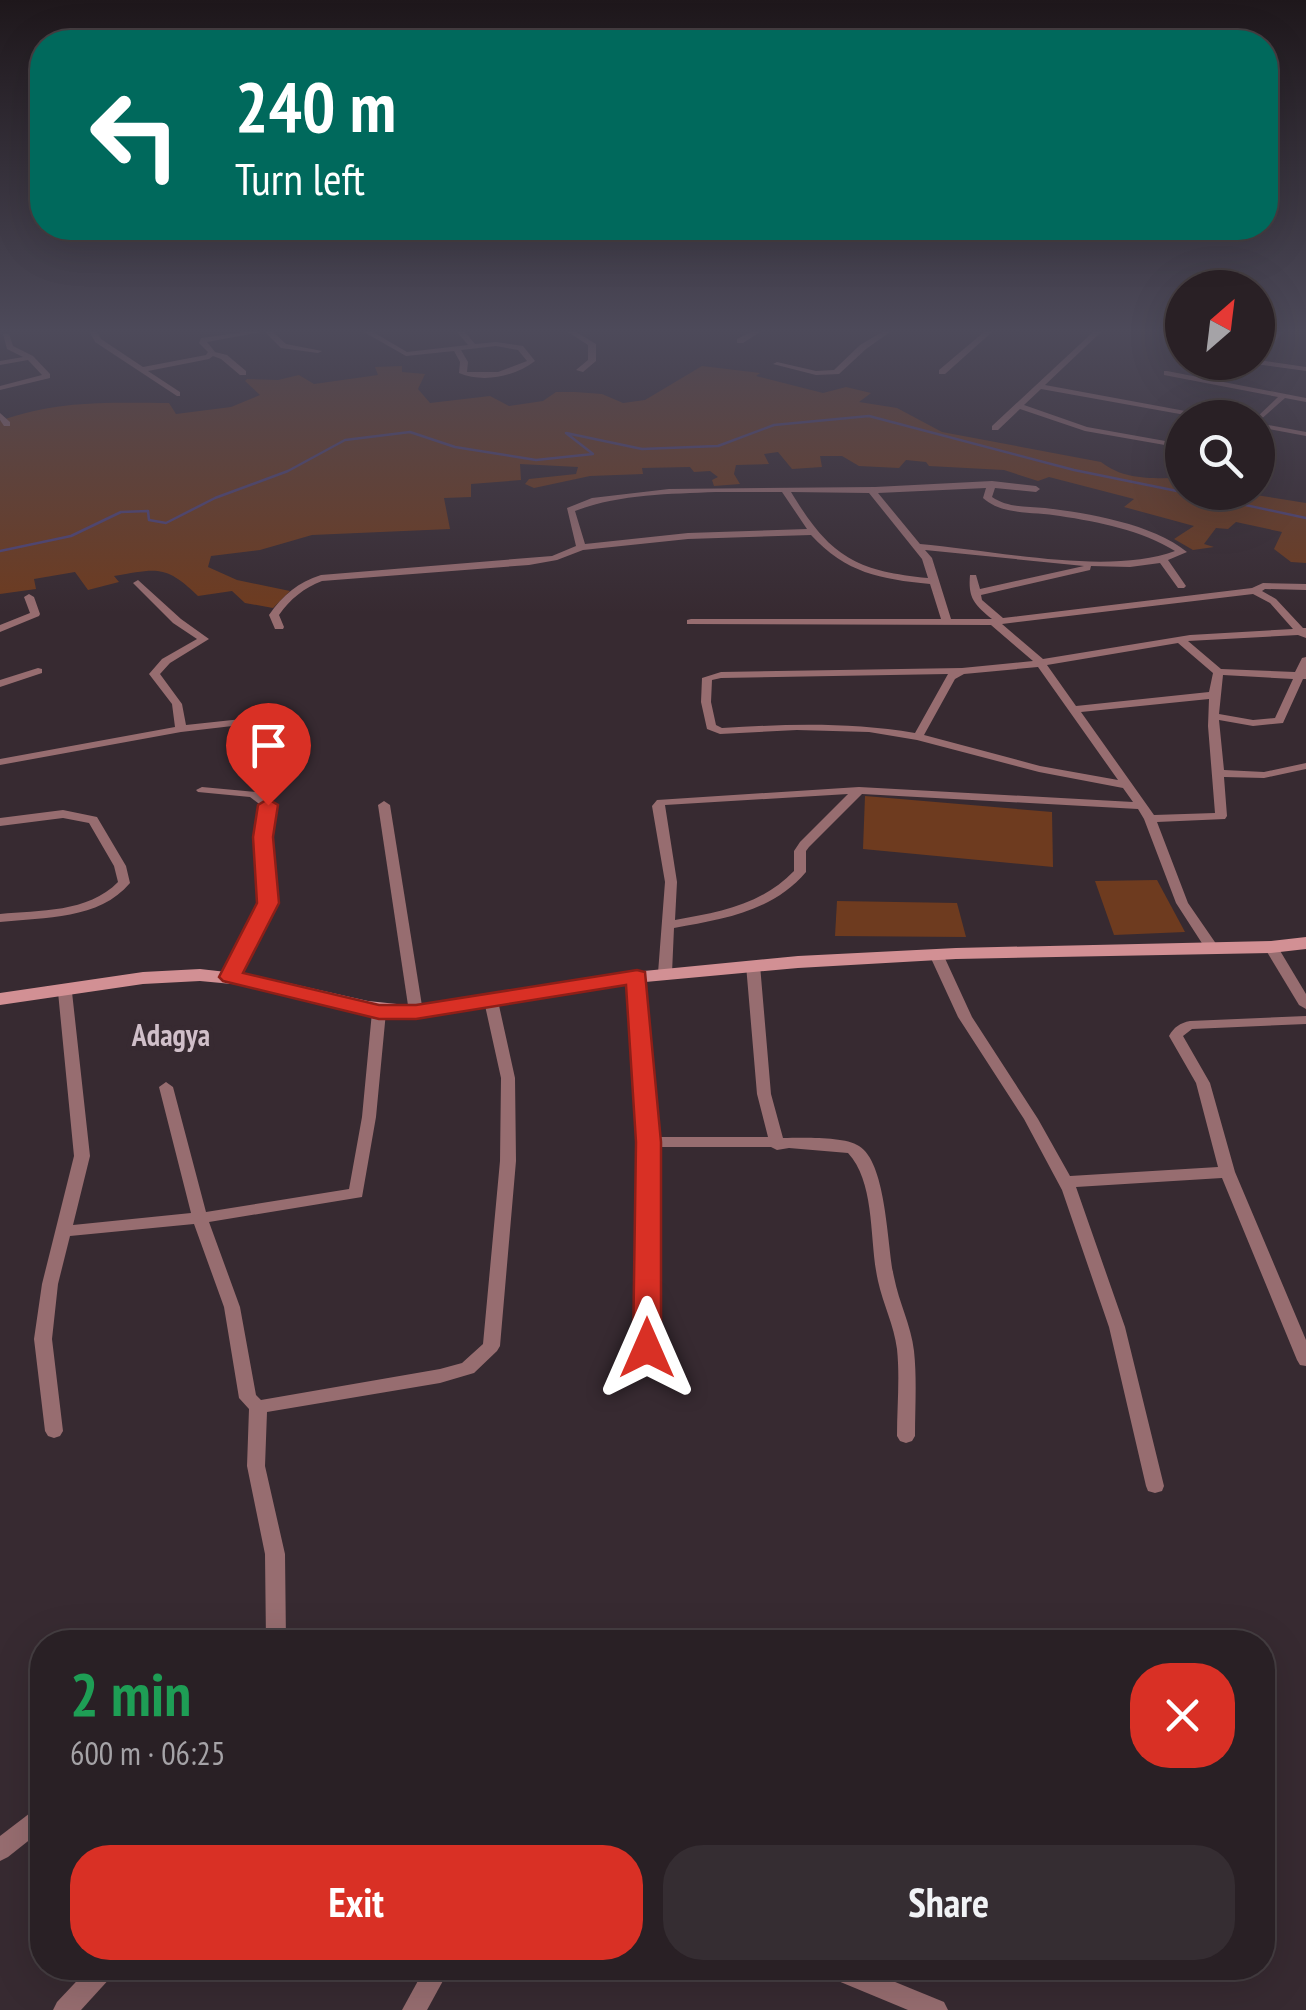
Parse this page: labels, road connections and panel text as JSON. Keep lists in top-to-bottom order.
{
  "districts": ["Adagya"],
  "north": "top right",
  "page": {
    "turn": ["240 m", "Turn left"],
    "heading": ["2 min", "600 m · 06:25"],
    "buttons": ["Exit", "Share"]
  }
}
